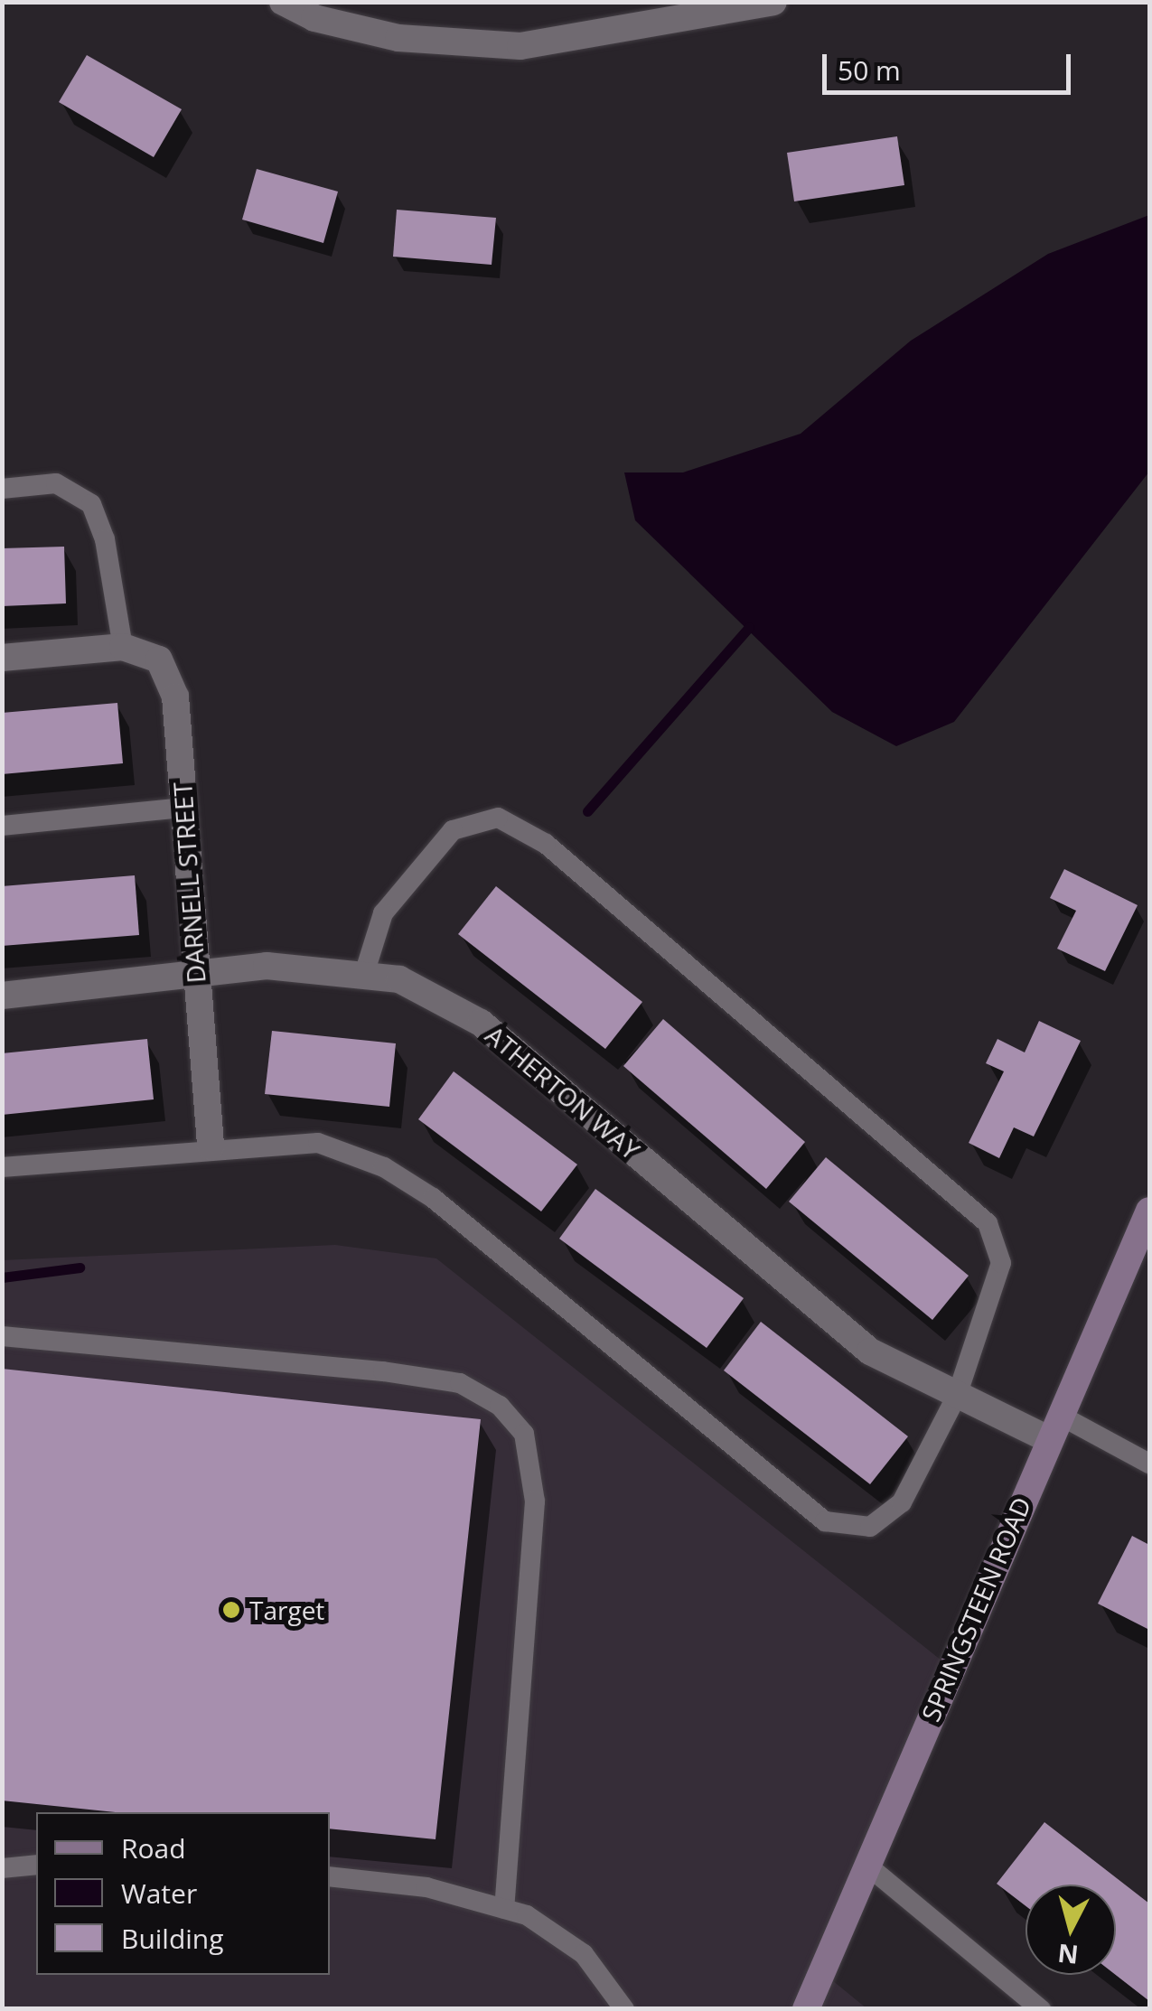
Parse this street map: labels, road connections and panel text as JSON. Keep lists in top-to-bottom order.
{
  "streets": {
    "street": ["DARNELL STREET", "ATHERTON WAY", "SPRINGSTEEN ROAD"]
  },
  "crossings": [
    ["DARNELL STREET", "ATHERTON WAY"],
    ["ATHERTON WAY", "SPRINGSTEEN ROAD"]
  ],
  "places": ["Target"],
  "legend": ["Road", "Water", "Building"],
  "scale_bar": "50 m",
  "north": "bottom"
}
